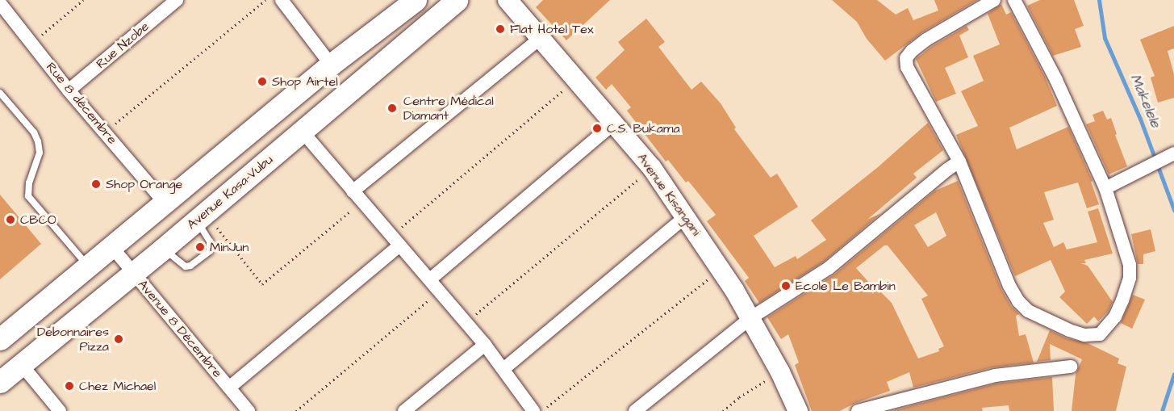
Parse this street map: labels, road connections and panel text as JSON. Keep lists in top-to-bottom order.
{
  "streets": {
    "main road": ["Avenue Kasa-Vubu"],
    "street": [
      "Rue Nzobe",
      "Rue 8 décembre",
      "Avenue Kisangani",
      "Avenue 8 Décembre"
    ]
  },
  "crossings": [
    ["Rue Nzobe", "Rue 8 décembre"],
    ["Avenue Kasa-Vubu", "Avenue 8 Décembre"]
  ],
  "water": ["Makelele"],
  "places": [
    "Flat Hotel Tex",
    "Shop Airtel",
    "Centre Médical Diamant",
    "C.S. Bukama",
    "Shop Orange",
    "CBCO",
    "MinJun",
    "Ecole Le Bambin",
    "Debonnaires Pizza",
    "Chez Michael"
  ]
}
